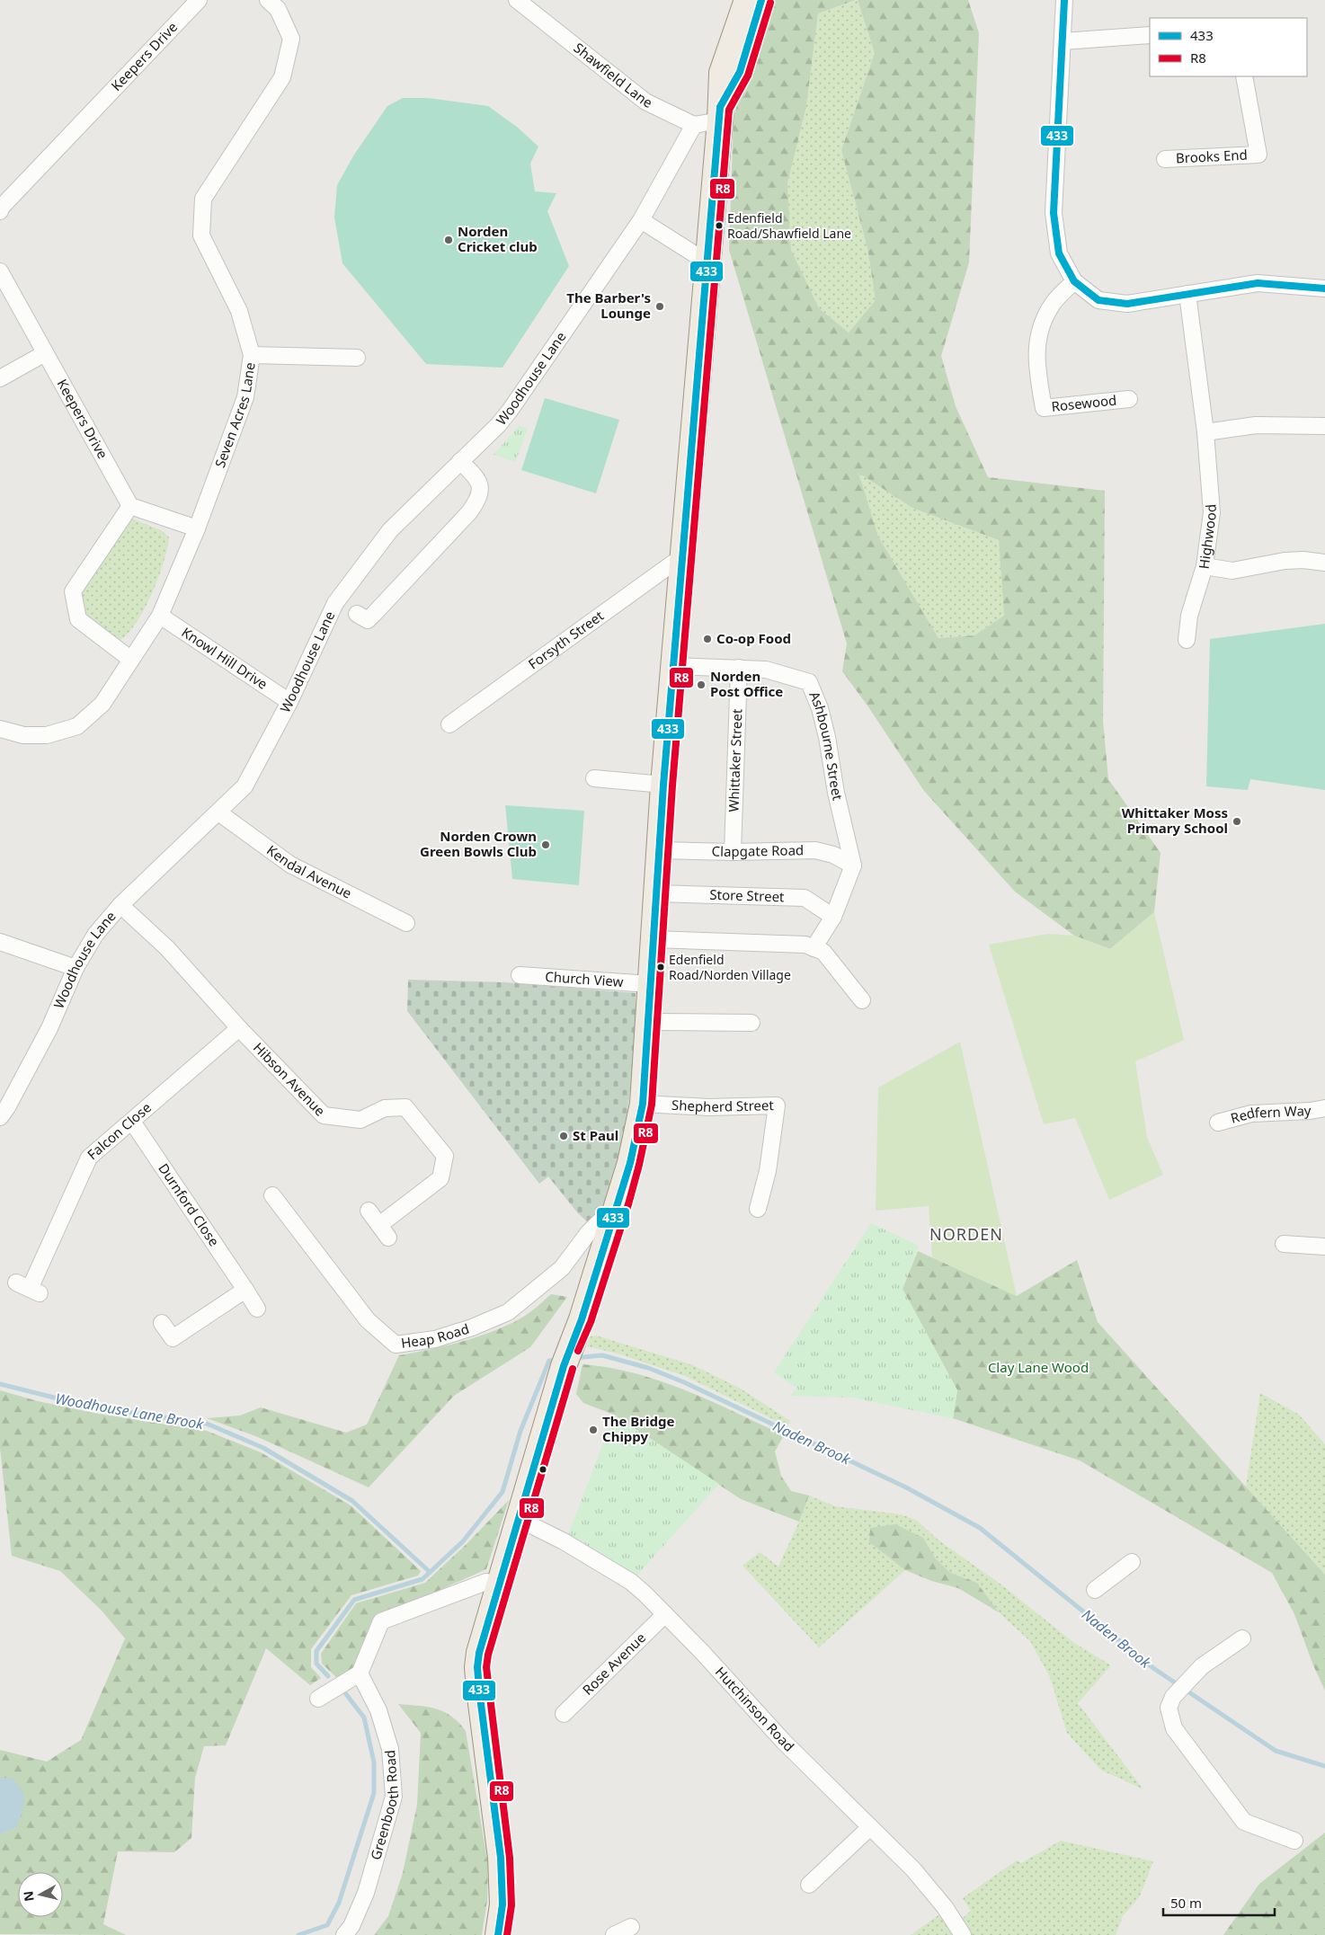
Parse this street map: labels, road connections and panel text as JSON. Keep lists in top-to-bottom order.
{
  "streets": {
    "street": [
      "Keepers Drive",
      "Shawfield Lane",
      "Brooks End",
      "Woodhouse Lane",
      "Rosewood",
      "Seven Acres Lane",
      "Highwood",
      "Forsyth Street",
      "Knowl Hill Drive",
      "Ashbourne Street",
      "Whittaker Street",
      "Clapgate Road",
      "Kendal Avenue",
      "Store Street",
      "Church View",
      "Hibson Avenue",
      "Shepherd Street",
      "Redfern Way",
      "Falcon Close",
      "Durnford Close",
      "Heap Road",
      "Rose Avenue",
      "Hutchinson Road",
      "Greenbooth Road"
    ]
  },
  "crossings": [
    ["Shawfield Lane", "Woodhouse Lane"],
    ["Woodhouse Lane", "Knowl Hill Drive"],
    ["Woodhouse Lane", "Kendal Avenue"],
    ["Woodhouse Lane", "Hibson Avenue"],
    ["Seven Acres Lane", "Knowl Hill Drive"],
    ["Ashbourne Street", "Whittaker Street"],
    ["Ashbourne Street", "Clapgate Road"],
    ["Whittaker Street", "Clapgate Road"],
    ["Hibson Avenue", "Falcon Close"],
    ["Falcon Close", "Durnford Close"],
    ["Rose Avenue", "Hutchinson Road"]
  ],
  "districts": ["NORDEN"],
  "water": ["Woodhouse Lane Brook", "Naden Brook"],
  "parks": ["Clay Lane Wood"],
  "places": [
    "Edenfield Road/Shawfield Lane",
    "Norden Cricket club",
    "The Barber's Lounge",
    "Co-op Food",
    "Norden Post Office",
    "Whittaker Moss Primary School",
    "Norden Crown Green Bowls Club",
    "Edenfield Road/Norden Village",
    "St Paul",
    "The Bridge Chippy"
  ],
  "lines": ["transit line 433", "transit line R8"],
  "legend": ["433", "R8"],
  "scale_bar": "50 m",
  "north": "left"
}
